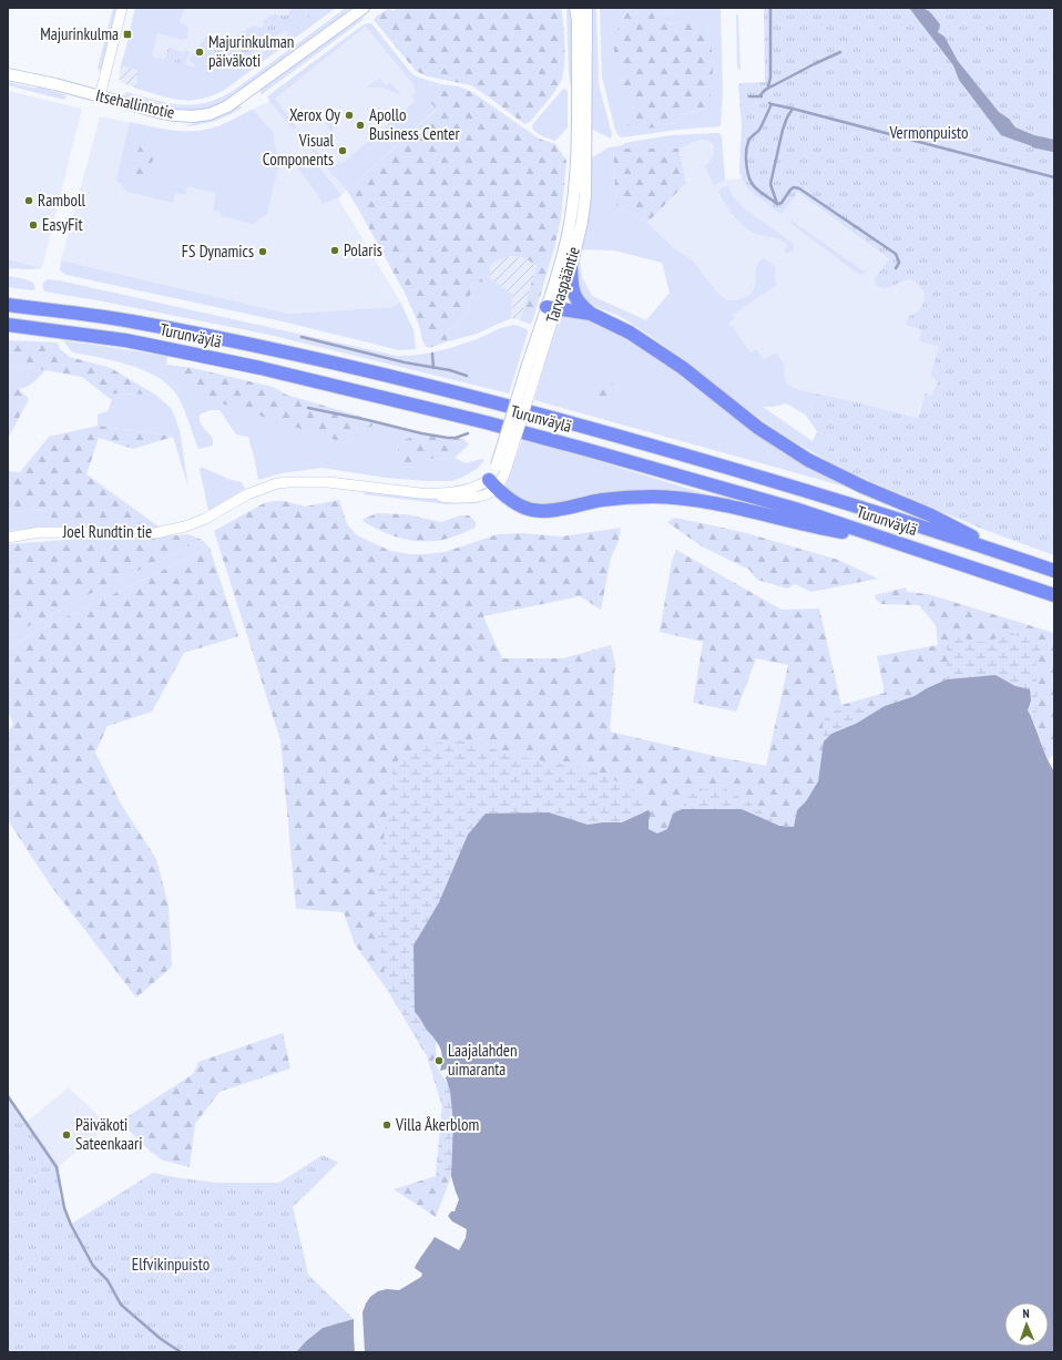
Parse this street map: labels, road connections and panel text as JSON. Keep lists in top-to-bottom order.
{
  "streets": {
    "highway": ["Turunväylä"],
    "main road": ["Itsehallintotie", "Tarvaspääntie"],
    "street": ["Joel Rundtin tie"]
  },
  "crossings": [
    ["Tarvaspääntie", "Joel Rundtin tie"]
  ],
  "parks": ["Vermonpuisto", "Elfvikinpuisto"],
  "places": {
    "transit": ["Majurinkulma"],
    "other": [
      "Majurinkulman päiväkoti",
      "Xerox Oy",
      "Apollo Business Center",
      "Visual Components",
      "Ramboll",
      "EasyFit",
      "Polaris",
      "FS Dynamics",
      "Laajalahden uimaranta",
      "Villa Åkerblom",
      "Päiväkoti Sateenkaari"
    ]
  },
  "north": "top"
}
